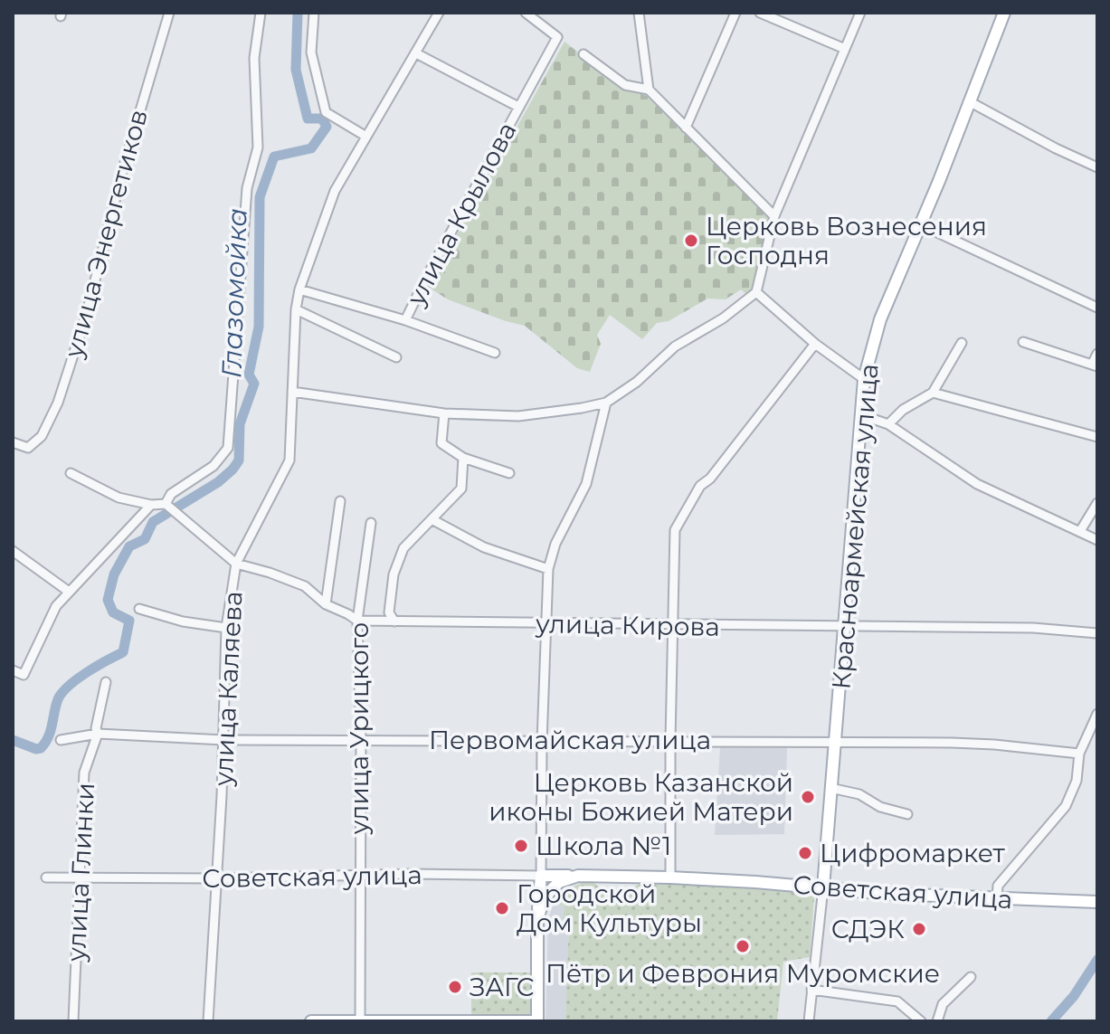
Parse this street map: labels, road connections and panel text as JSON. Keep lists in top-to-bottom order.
{
  "streets": {
    "main road": ["Красноармейская улица", "Советская улица"],
    "street": [
      "улица Крылова",
      "улица Энергетиков",
      "улица Кирова",
      "улица Каляева",
      "улица Урицкого",
      "Первомайская улица",
      "улица Глинки"
    ]
  },
  "crossings": [
    ["улица Крылова", "улица Каляева"],
    ["Красноармейская улица", "улица Кирова"],
    ["Красноармейская улица", "Первомайская улица"],
    ["Красноармейская улица", "Советская улица"],
    ["улица Кирова", "улица Каляева"],
    ["улица Кирова", "улица Урицкого"],
    ["улица Каляева", "Первомайская улица"],
    ["улица Каляева", "Советская улица"],
    ["улица Урицкого", "Первомайская улица"],
    ["улица Урицкого", "Советская улица"],
    ["Первомайская улица", "улица Глинки"],
    ["улица Глинки", "Советская улица"]
  ],
  "water": ["Глазомойка"],
  "places": [
    "Церковь Вознесения Господня",
    "Церковь Казанской иконы Божией Матери",
    "Школа №1",
    "Цифромаркет",
    "Городской Дом Культуры",
    "СДЭК",
    "Пётр и Феврония Муромские",
    "ЗАГС"
  ]
}
